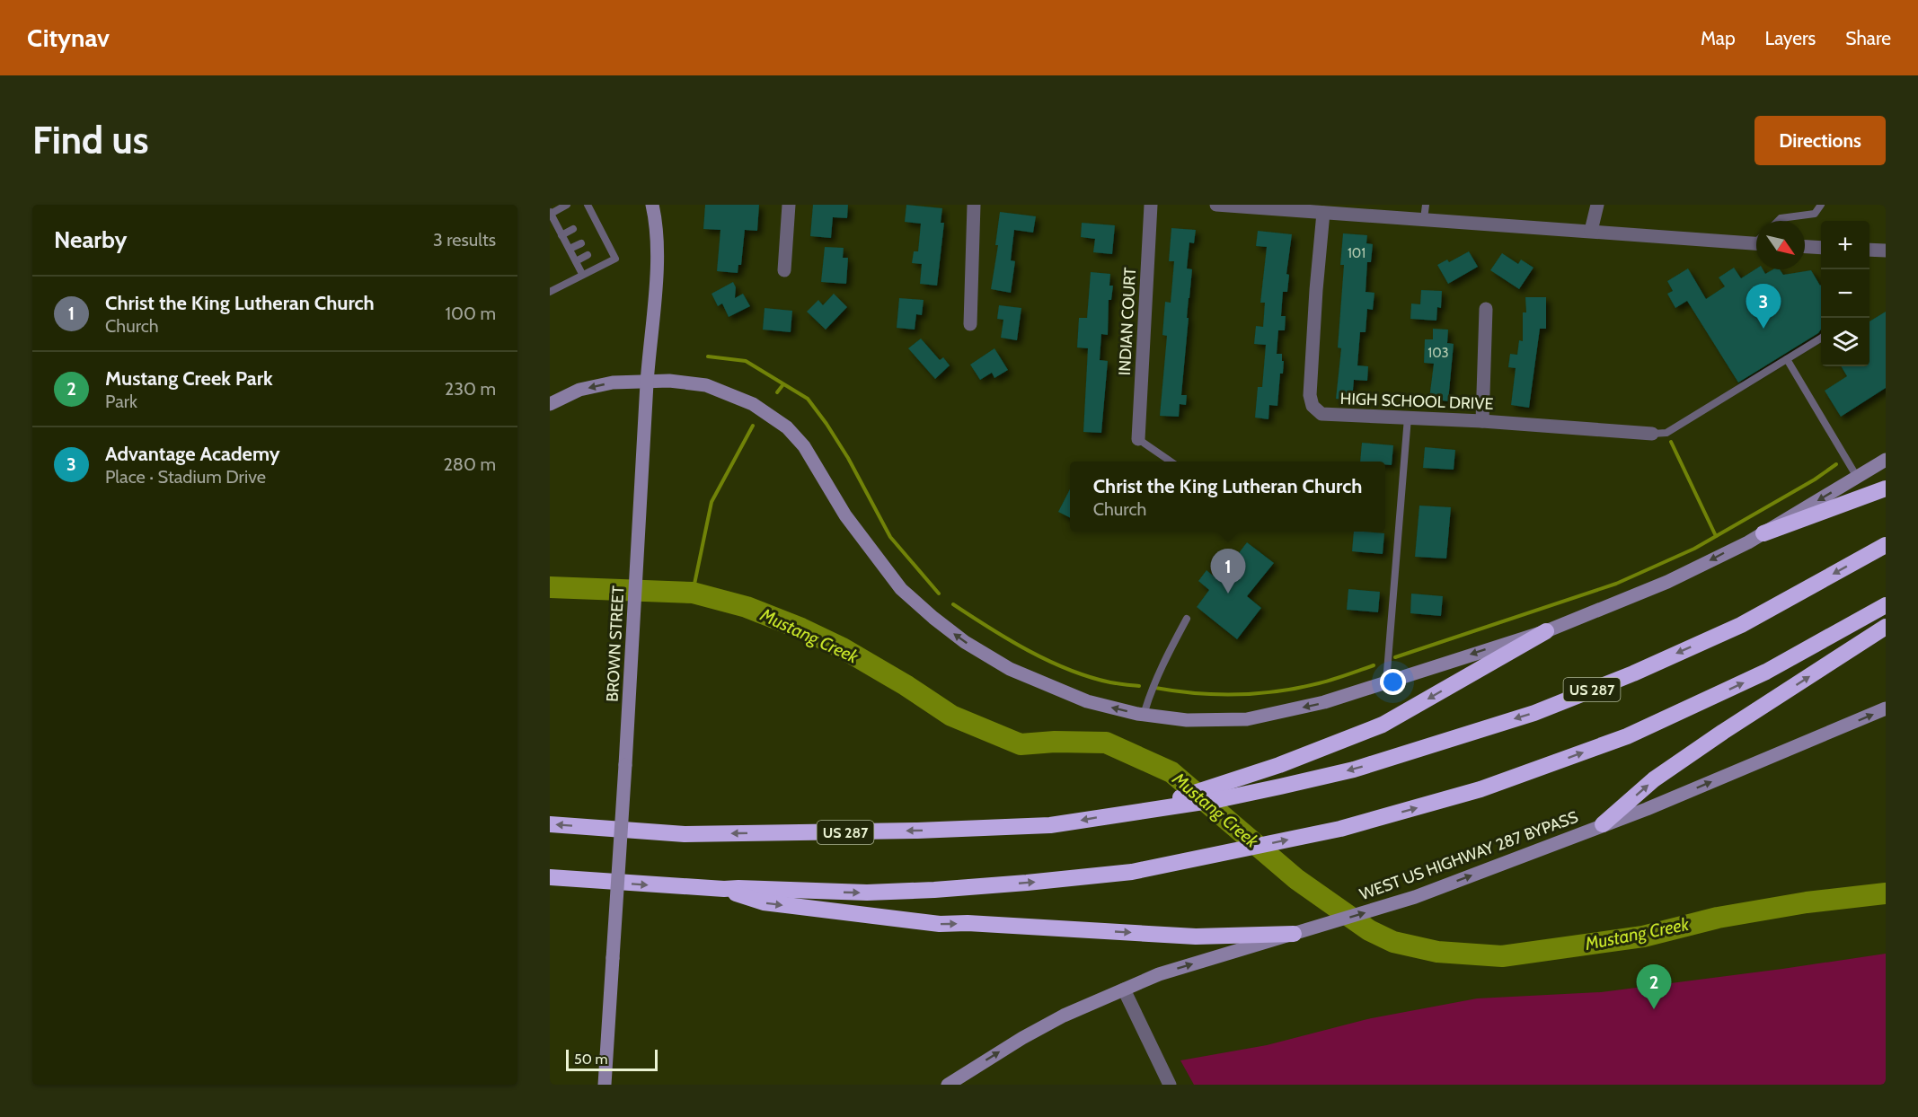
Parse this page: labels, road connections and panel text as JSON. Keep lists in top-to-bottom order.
{
  "streets": {
    "highway": ["US 287"],
    "main road": ["BROWN STREET", "WEST US HIGHWAY 287 BYPASS"],
    "street": ["INDIAN COURT", "HIGH SCHOOL DRIVE"]
  },
  "one_way": ["WEST US HIGHWAY 287 BYPASS"],
  "water": ["Mustang Creek"],
  "house_numbers": ["101", "103"],
  "scale_bar": "50 m",
  "north": "bottom right",
  "page": {
    "header": "Citynav",
    "nav": ["Map", "Layers", "Share"],
    "buttons": "Directions",
    "title": "Find us",
    "heading": ["Nearby", "3 results"],
    "map_buttons": ["+", "−"],
    "list": [
      {
        "mark": "1",
        "name": "Christ the King Lutheran Church",
        "note": "Church",
        "value": "100 m"
      },
      {
        "mark": "2",
        "name": "Mustang Creek Park",
        "note": "Park",
        "value": "230 m"
      },
      {
        "mark": "3",
        "name": "Advantage Academy",
        "note": "Place · Stadium Drive",
        "value": "280 m"
      }
    ],
    "pins": ["3", "1", "2"],
    "popup": ["Christ the King Lutheran Church", "Church"],
    "scale": "50 m"
  }
}
